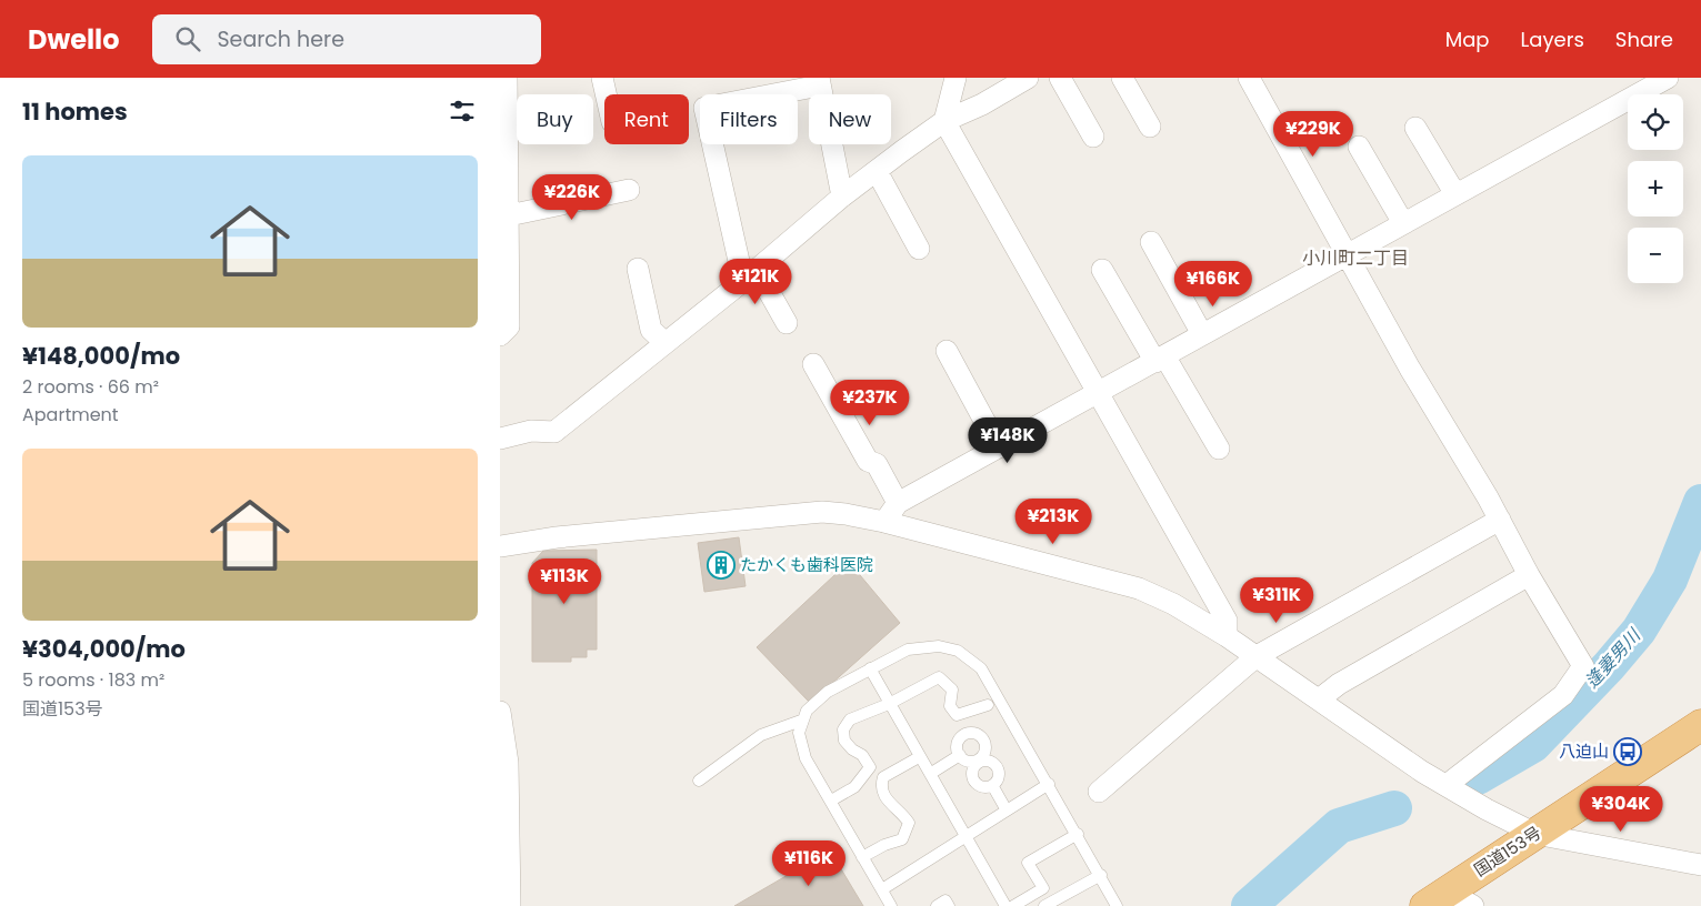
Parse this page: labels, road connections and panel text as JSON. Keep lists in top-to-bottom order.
{
  "streets": {
    "highway": ["国道153号"]
  },
  "districts": ["小川町二丁目"],
  "water": ["逢妻男川"],
  "places": {
    "building": ["たかくも歯科医院"],
    "bus stop": ["八迫山"]
  },
  "page": {
    "header": "Dwello",
    "search": "Search here",
    "nav": ["Map", "Layers", "Share"],
    "heading": "11 homes",
    "map_buttons": ["+", "−"],
    "chip": [
      "Buy",
      "Rent",
      "Filters",
      "New"
    ],
    "price": [
      "¥229K",
      "¥226K",
      "¥121K",
      "¥166K",
      "¥237K",
      "¥148K",
      "¥213K",
      "¥113K",
      "¥311K",
      "¥304K",
      "¥116K"
    ],
    "list": [
      {
        "name": "¥148,000/mo",
        "note": "2 rooms · 66 m² · Apartment"
      },
      {
        "name": "¥304,000/mo",
        "note": "5 rooms · 183 m² · 国道153号"
      }
    ]
  }
}
